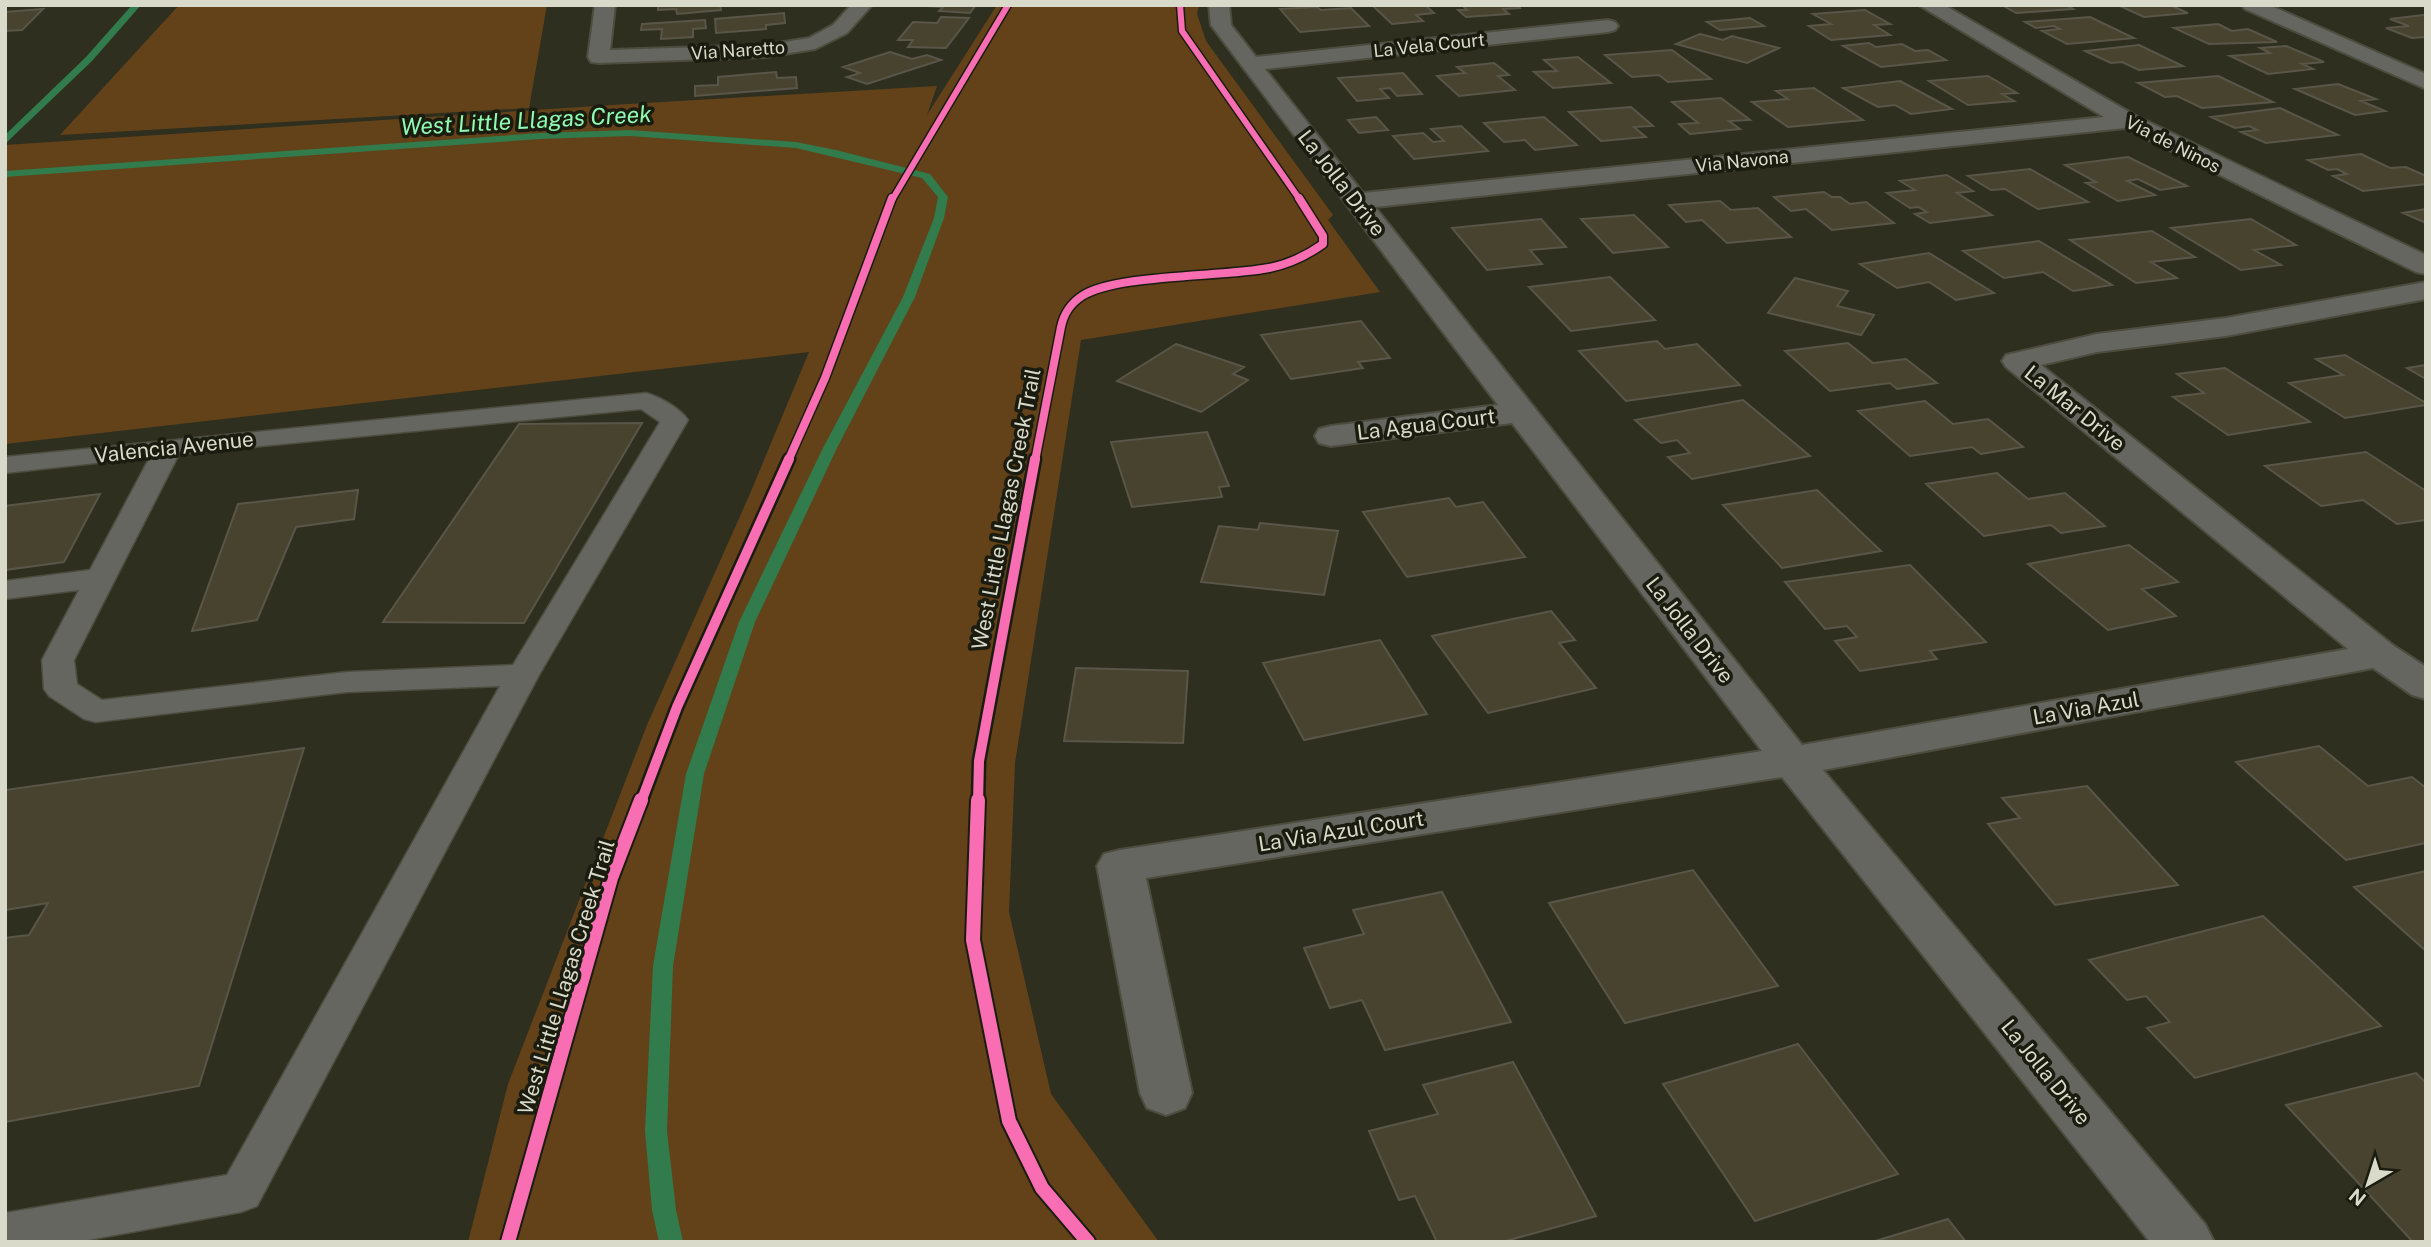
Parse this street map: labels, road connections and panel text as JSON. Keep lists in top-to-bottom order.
{
  "streets": {
    "street": [
      "La Vela Court",
      "Via Naretto",
      "Via de Ninos",
      "Via Navona",
      "La Jolla Drive",
      "La Mar Drive",
      "La Agua Court",
      "La Via Azul",
      "La Via Azul Court"
    ],
    "lane": ["Valencia Avenue"],
    "cycle path": ["West Little Llagas Creek Trail"]
  },
  "crossings": [
    ["La Vela Court", "La Jolla Drive"],
    ["Via de Ninos", "Via Navona"],
    ["Via Navona", "La Jolla Drive"],
    ["La Jolla Drive", "La Agua Court"],
    ["La Jolla Drive", "La Via Azul"],
    ["La Jolla Drive", "La Via Azul Court"],
    ["La Mar Drive", "La Via Azul"],
    ["La Via Azul", "La Via Azul Court"]
  ],
  "water": ["West Little Llagas Creek"],
  "north": "bottom left"
}
